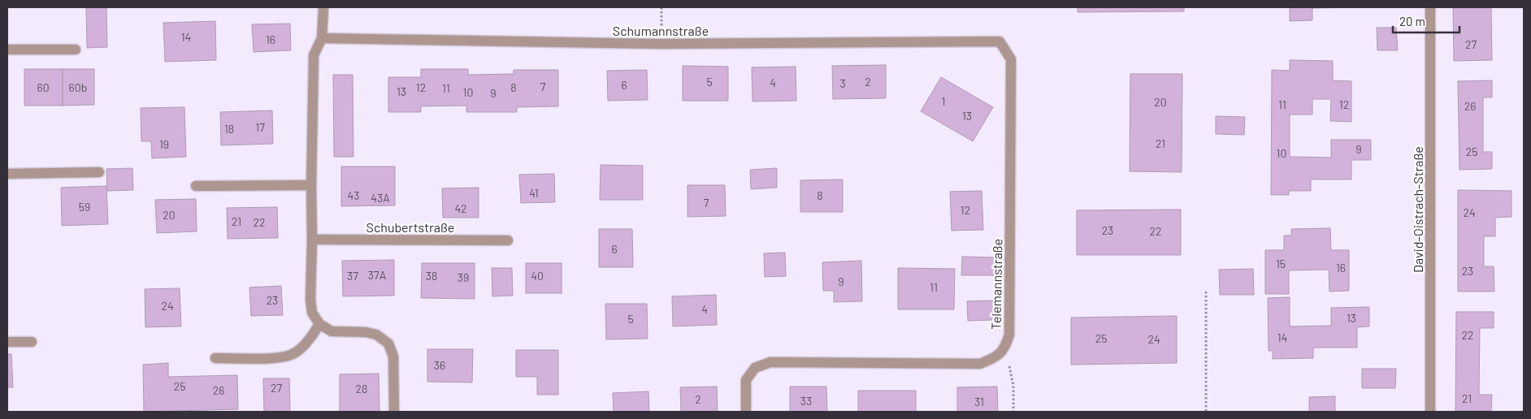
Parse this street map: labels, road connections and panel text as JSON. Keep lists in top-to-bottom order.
{
  "streets": {
    "street": [
      "Schumannstraße",
      "David-Oistrach-Straße",
      "Schubertstraße",
      "Telemannstraße"
    ]
  },
  "crossings": [
    ["Schumannstraße", "Telemannstraße"]
  ],
  "house_numbers": [
    "14",
    "16",
    "27",
    "5",
    "2",
    "4",
    "3",
    "6",
    "7",
    "60",
    "60b",
    "12",
    "8",
    "11",
    "13",
    "10",
    "9",
    "1",
    "20",
    "11",
    "12",
    "26",
    "13",
    "17",
    "18",
    "21",
    "19",
    "9",
    "25",
    "10",
    "41",
    "43",
    "8",
    "43A",
    "7",
    "59",
    "42",
    "12",
    "24",
    "20",
    "21",
    "22",
    "23",
    "22",
    "6",
    "15",
    "16",
    "23",
    "37A",
    "37",
    "38",
    "40",
    "39",
    "9",
    "11",
    "23",
    "24",
    "4",
    "13",
    "5",
    "22",
    "14",
    "25",
    "24",
    "36",
    "25",
    "27",
    "28",
    "26",
    "21",
    "2",
    "33",
    "31"
  ],
  "scale_bar": "20 m"
}
